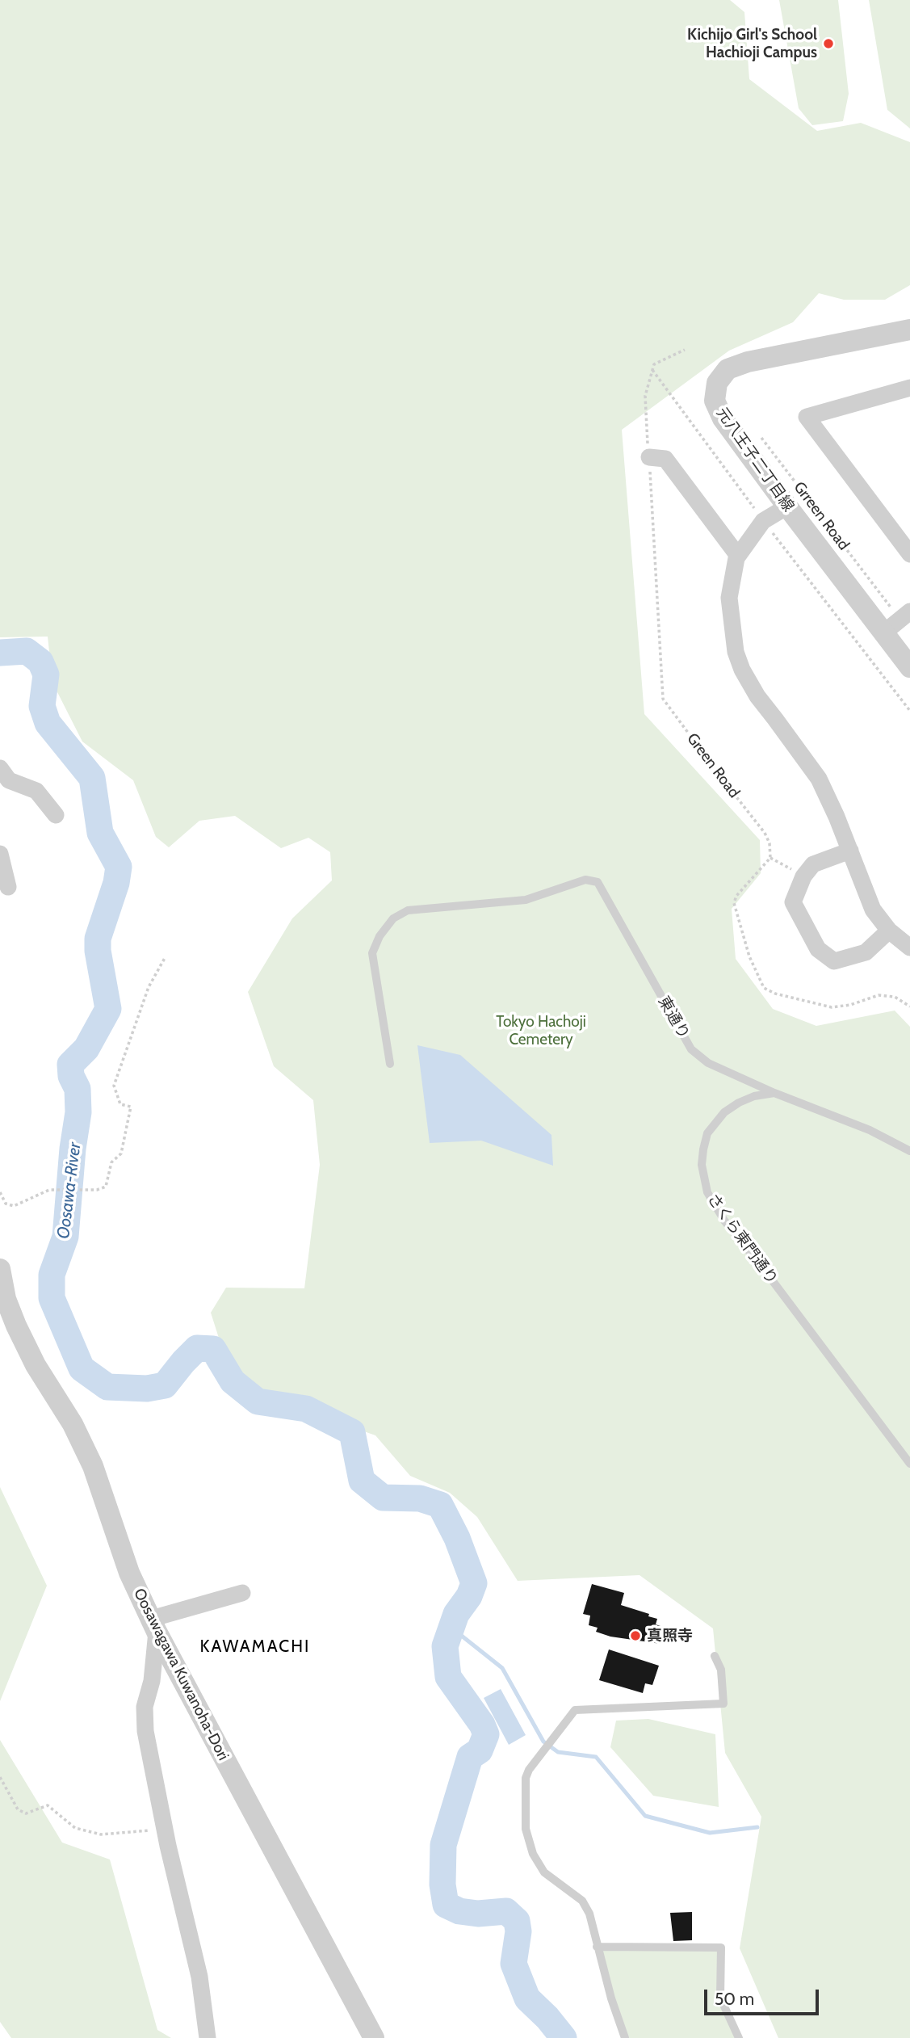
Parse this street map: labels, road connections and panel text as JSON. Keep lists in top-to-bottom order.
{
  "streets": {
    "street": ["元八王子二丁目線", "Oosawagawa Kuwanoha-Dori"],
    "lane": ["東通り", "さくら東門通り"],
    "path": ["Grreen Road", "Green Road"]
  },
  "crossings": [
    ["元八王子二丁目線", "Grreen Road"],
    ["東通り", "さくら東門通り"]
  ],
  "districts": ["KAWAMACHI"],
  "water": ["Oosawa-River"],
  "parks": ["Tokyo Hachoji Cemetery"],
  "places": ["Kichijo Girl's School Hachioji Campus", "真照寺"],
  "scale_bar": "50 m"
}
